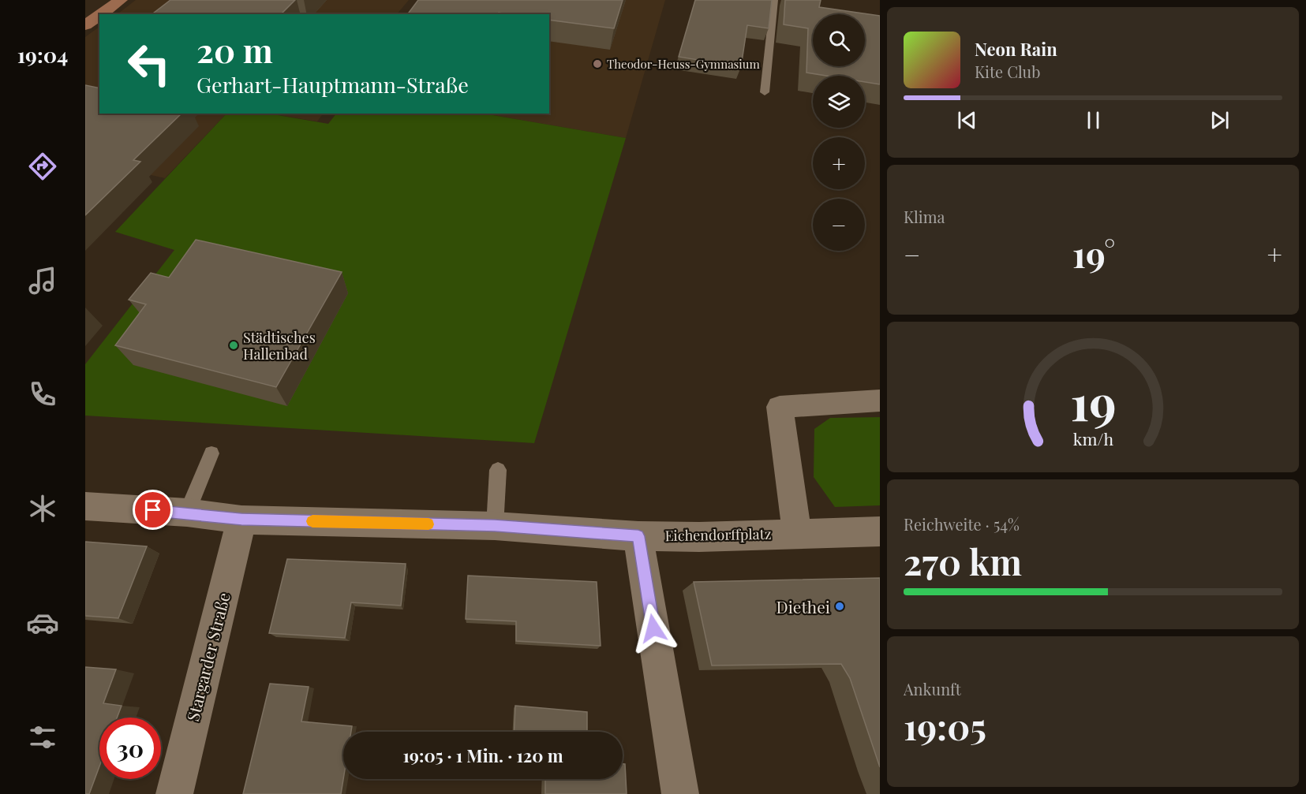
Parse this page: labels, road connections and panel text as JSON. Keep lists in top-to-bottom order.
{
  "streets": {
    "street": ["Eichendorffplatz", "Stargarder Straße"]
  },
  "crossings": [
    ["Eichendorffplatz", "Stargarder Straße"]
  ],
  "places": ["Theodor-Heuss-Gymnasium", "Städtisches Hallenbad", "Diethei"],
  "page": {
    "tabs": "19:04",
    "map_buttons": ["+", "−"],
    "turn": ["20 m", "Gerhart-Hauptmann-Straße"],
    "song": ["Neon Rain", "Kite Club"],
    "tile": [
      "Klima",
      ["Reichweite · 54%", "270 km"],
      ["Ankunft", "19:05"]
    ],
    "heat": ["−", "19°", "+"],
    "limit": "30",
    "trip": "19:05 · 1 Min. · 120 m",
    "gauge": ["19", "km/h"]
  }
}
